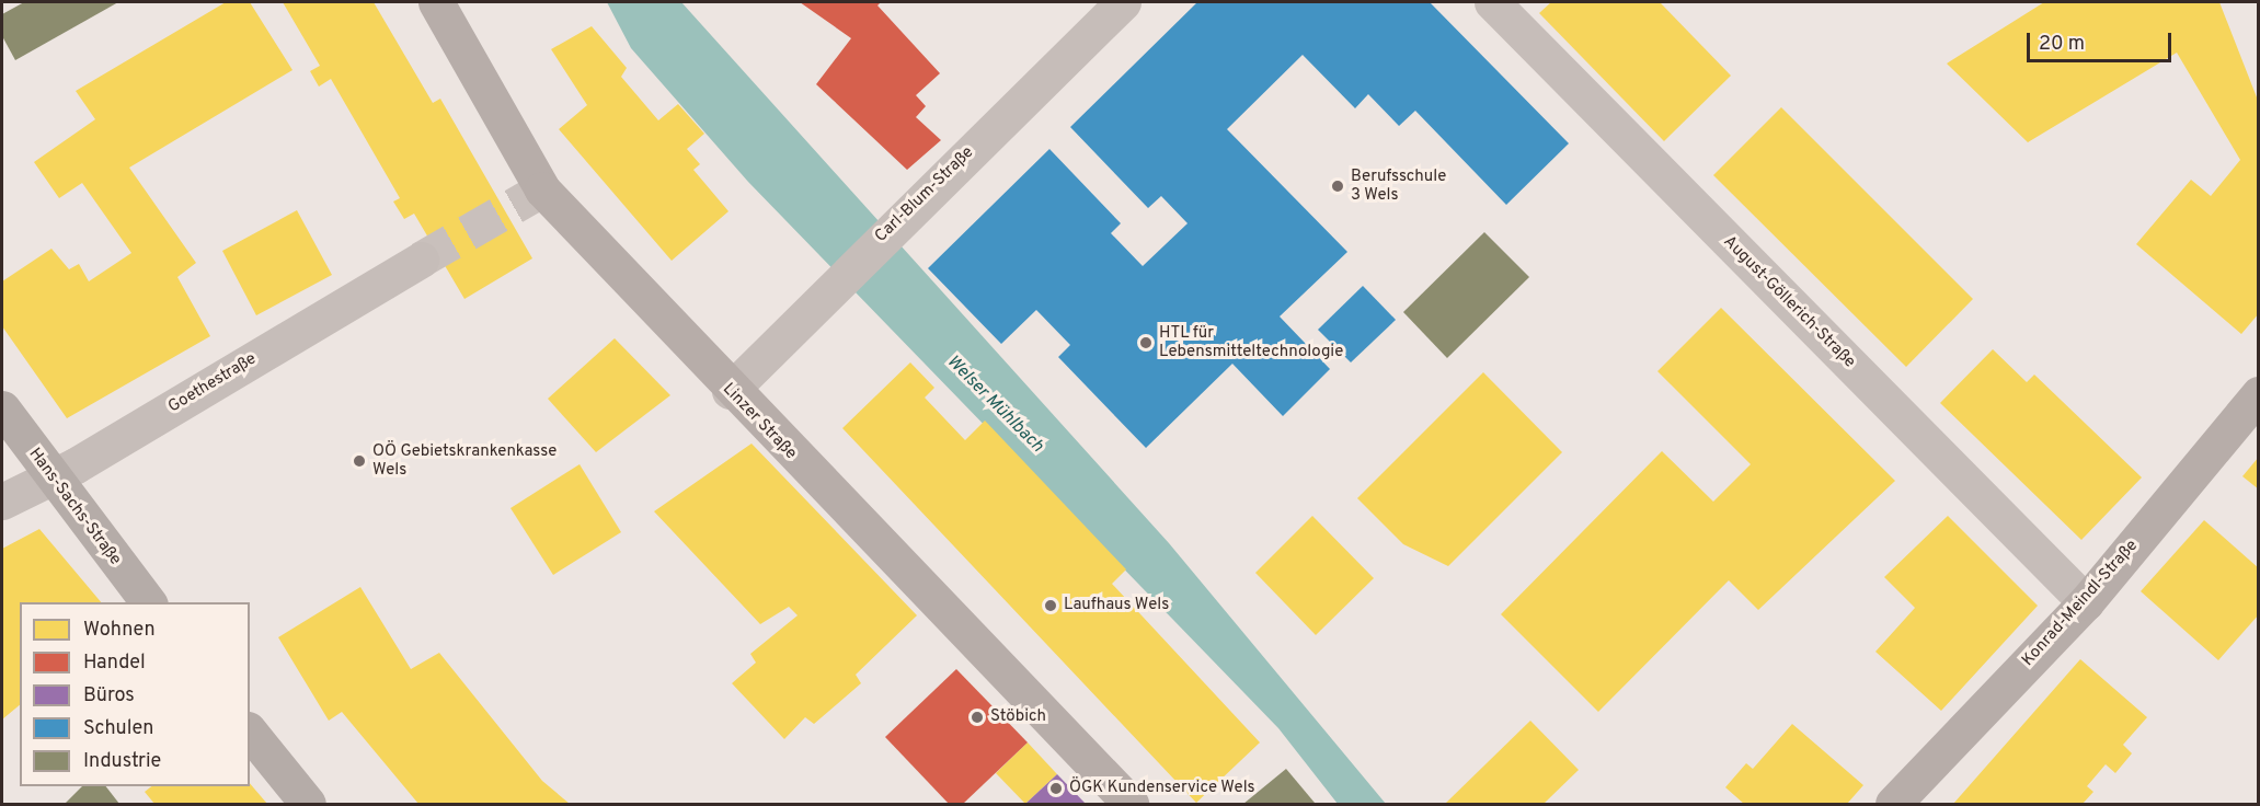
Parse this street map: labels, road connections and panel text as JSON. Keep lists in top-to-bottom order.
{
  "streets": {
    "main road": ["Hans-Sachs-Straße"],
    "street": [
      "Carl-Blum-Straße",
      "August-Göllerich-Straße",
      "Goethestraße",
      "Linzer Straße",
      "Konrad-Meindl-Straße"
    ]
  },
  "crossings": [
    ["Carl-Blum-Straße", "Linzer Straße"],
    ["August-Göllerich-Straße", "Konrad-Meindl-Straße"],
    ["Goethestraße", "Hans-Sachs-Straße"]
  ],
  "water": ["Welser Mühlbach"],
  "places": [
    "Berufsschule 3 Wels",
    "HTL für Lebensmitteltechnologie",
    "OÖ Gebietskrankenkasse Wels",
    "Laufhaus Wels",
    "Stöbich",
    "ÖGK Kundenservice Wels"
  ],
  "legend": [
    "Wohnen",
    "Handel",
    "Büros",
    "Schulen",
    "Industrie"
  ],
  "scale_bar": "20 m"
}
